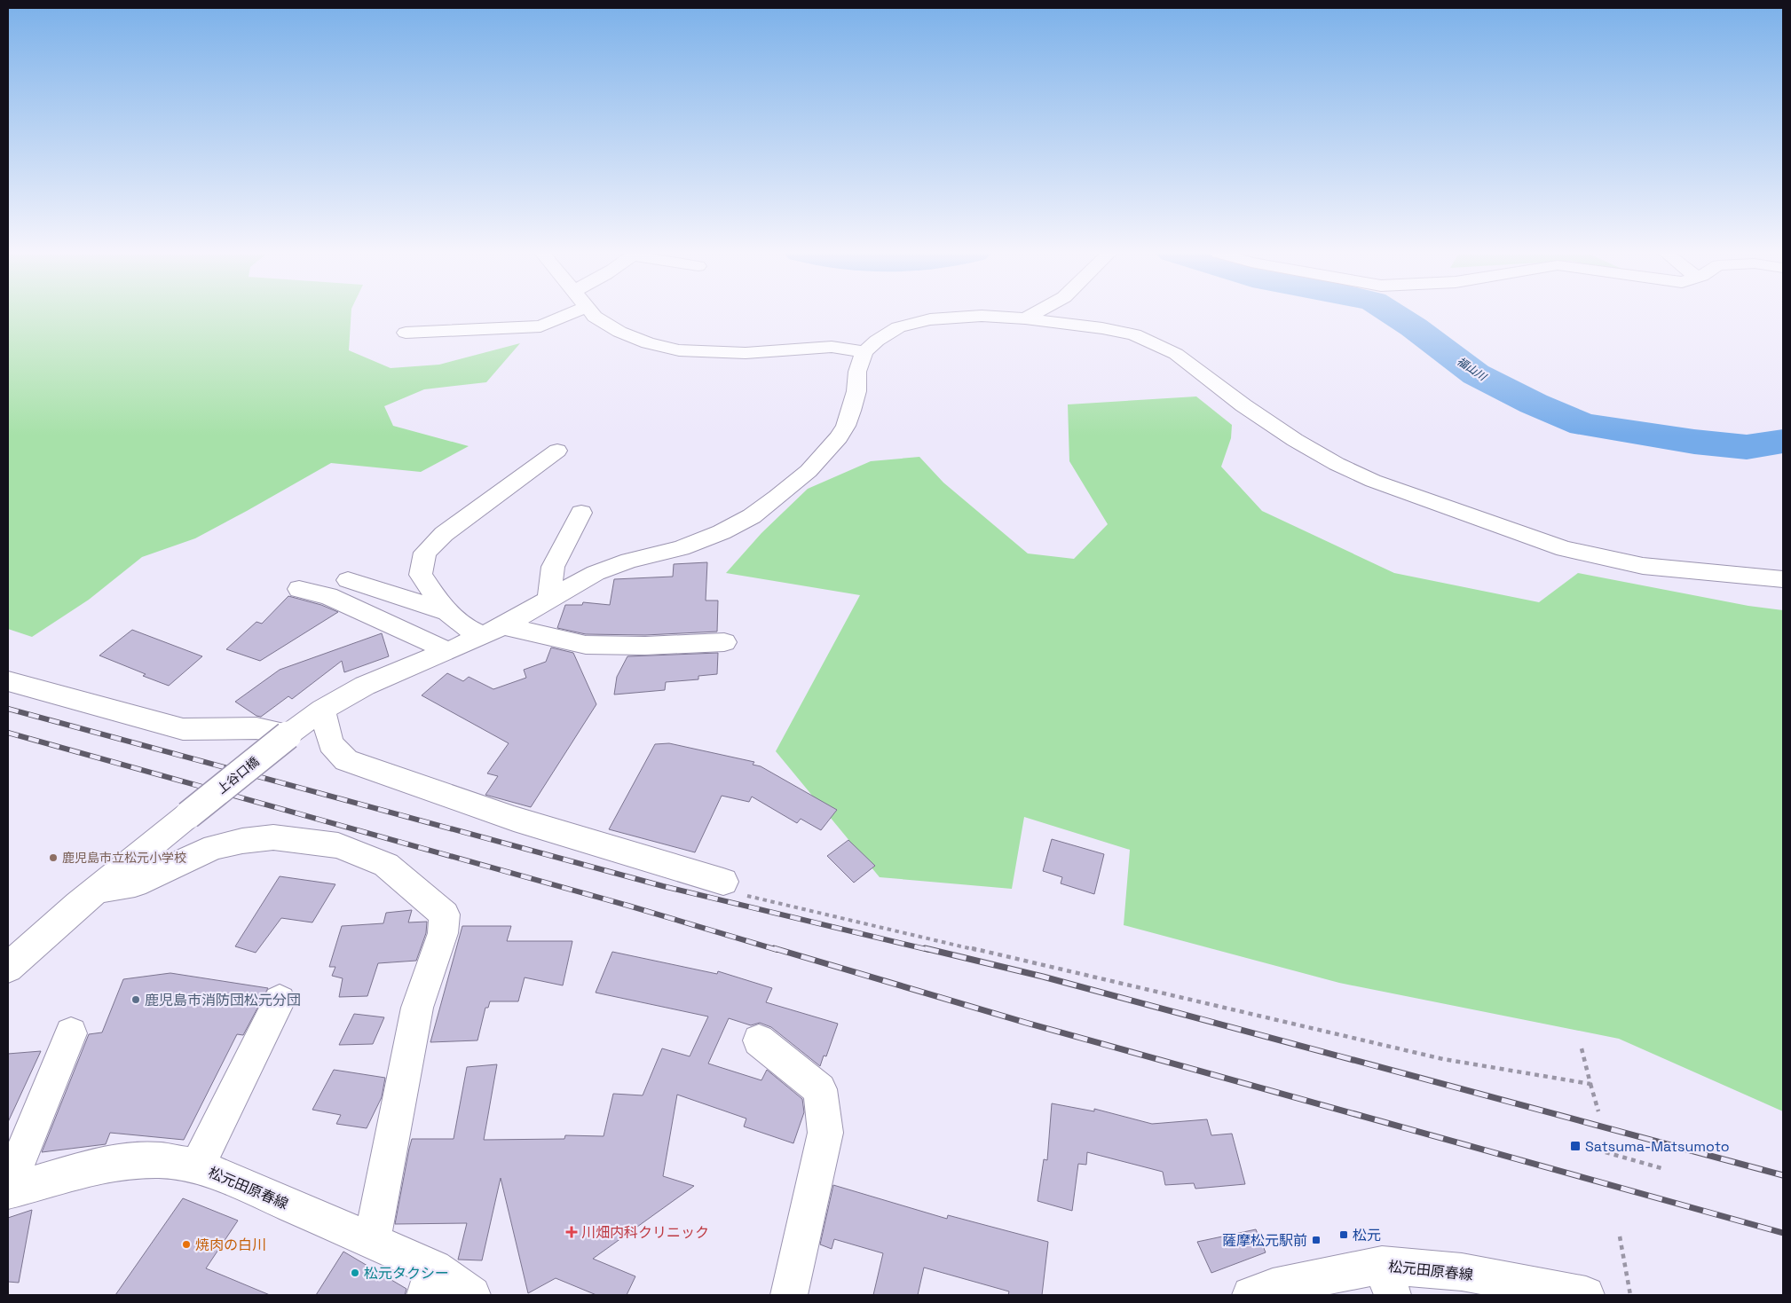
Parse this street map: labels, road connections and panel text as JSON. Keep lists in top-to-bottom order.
{
  "streets": {
    "street": ["上谷口橋", "松元田原春線"]
  },
  "water": ["福山川"],
  "places": {
    "other": [
      "鹿児島市立松元小学校",
      "鹿児島市消防団松元分団",
      "焼肉の白川",
      "松元タクシー"
    ],
    "transit": ["Satsuma-Matsumoto", "松元", "薩摩松元駅前"],
    "health": ["川畑内科クリニック"]
  }
}
